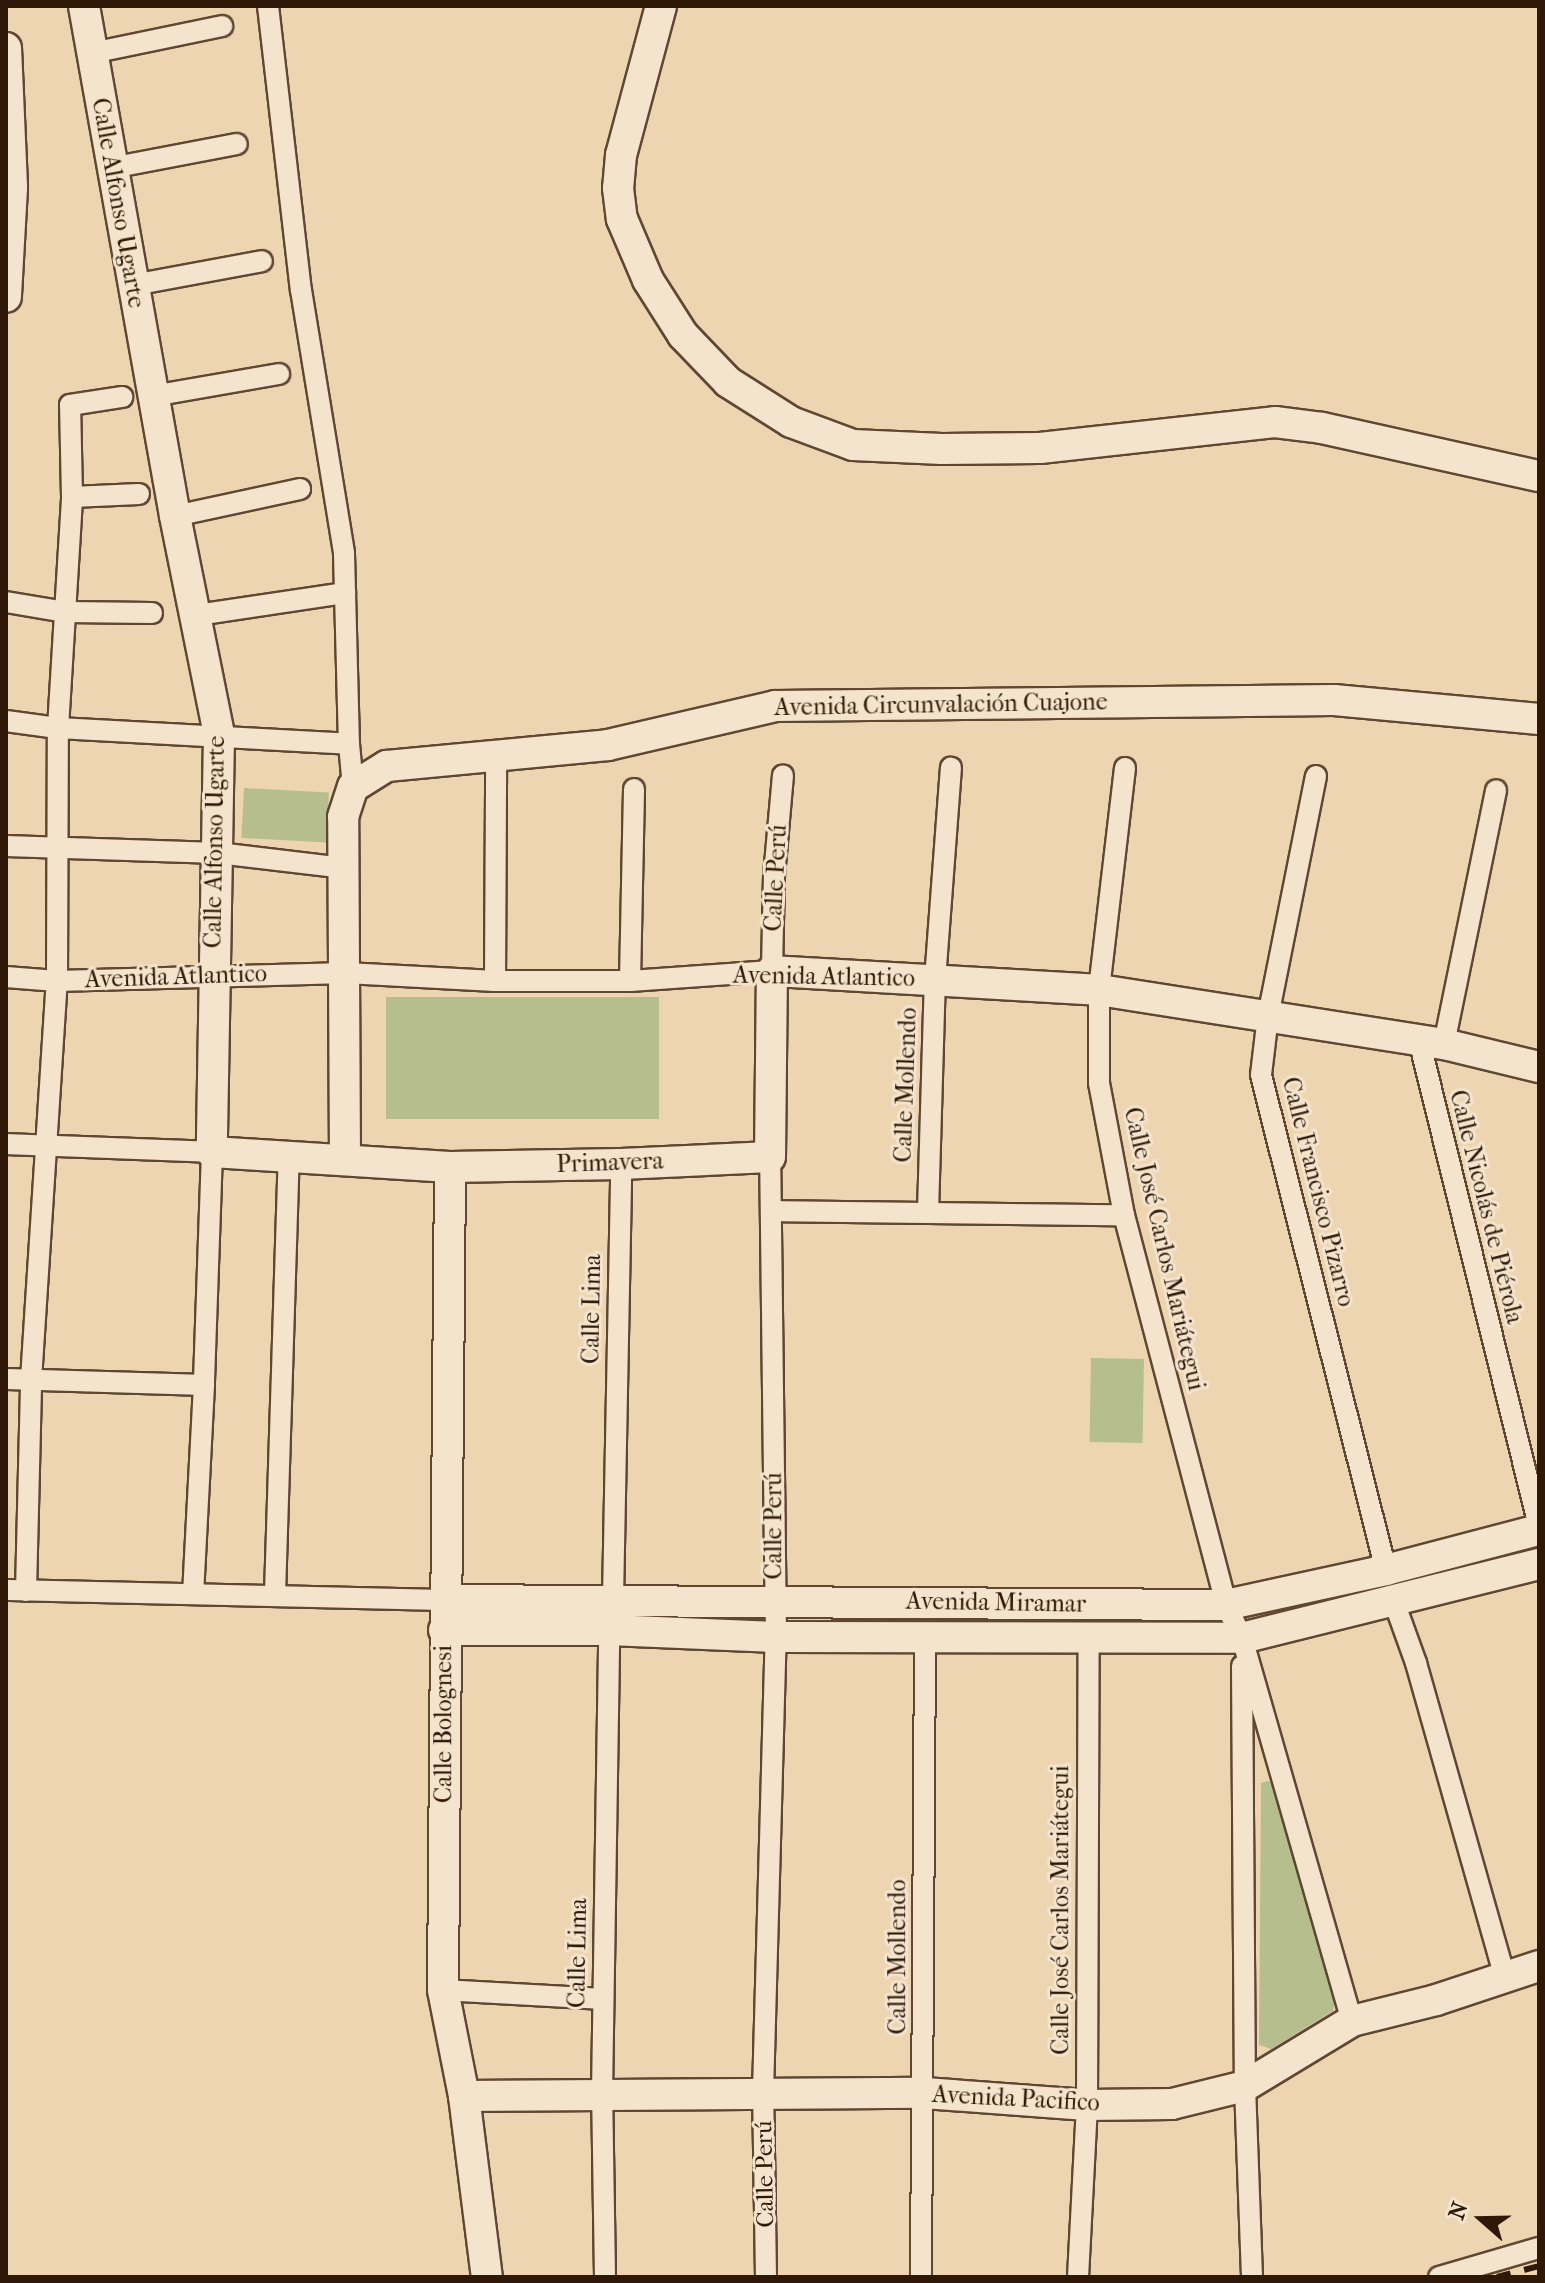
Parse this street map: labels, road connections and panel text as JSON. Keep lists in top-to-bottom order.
{
  "streets": {
    "main road": [
      "Calle Alfonso Ugarte",
      "Avenida Circunvalación Cuajone",
      "Calle Perú",
      "Avenida Atlantico",
      "Primavera",
      "Avenida Miramar",
      "Calle Bolognesi",
      "Avenida Pacifico"
    ],
    "street": [
      "Calle Mollendo",
      "Calle Francisco Pizarro",
      "Calle Nicolás de Piérola",
      "Calle José Carlos Mariátegui",
      "Calle Lima"
    ]
  },
  "crossings": [
    ["Calle Alfonso Ugarte", "Avenida Atlantico"],
    ["Calle Alfonso Ugarte", "Primavera"],
    ["Calle Perú", "Avenida Atlantico"],
    ["Calle Perú", "Primavera"],
    ["Calle Perú", "Avenida Miramar"],
    ["Calle Perú", "Avenida Pacifico"],
    ["Avenida Atlantico", "Calle Mollendo"],
    ["Avenida Atlantico", "Calle Francisco Pizarro"],
    ["Avenida Atlantico", "Calle Nicolás de Piérola"],
    ["Avenida Atlantico", "Calle José Carlos Mariátegui"],
    ["Calle Mollendo", "Avenida Miramar"],
    ["Calle Mollendo", "Avenida Pacifico"],
    ["Primavera", "Calle Lima"],
    ["Primavera", "Calle Bolognesi"],
    ["Calle Francisco Pizarro", "Avenida Miramar"],
    ["Calle Nicolás de Piérola", "Avenida Miramar"],
    ["Calle José Carlos Mariátegui", "Avenida Miramar"],
    ["Calle José Carlos Mariátegui", "Avenida Pacifico"],
    ["Calle Lima", "Avenida Miramar"],
    ["Calle Lima", "Avenida Pacifico"],
    ["Avenida Miramar", "Calle Bolognesi"],
    ["Calle Bolognesi", "Avenida Pacifico"]
  ],
  "north": "left"
}
